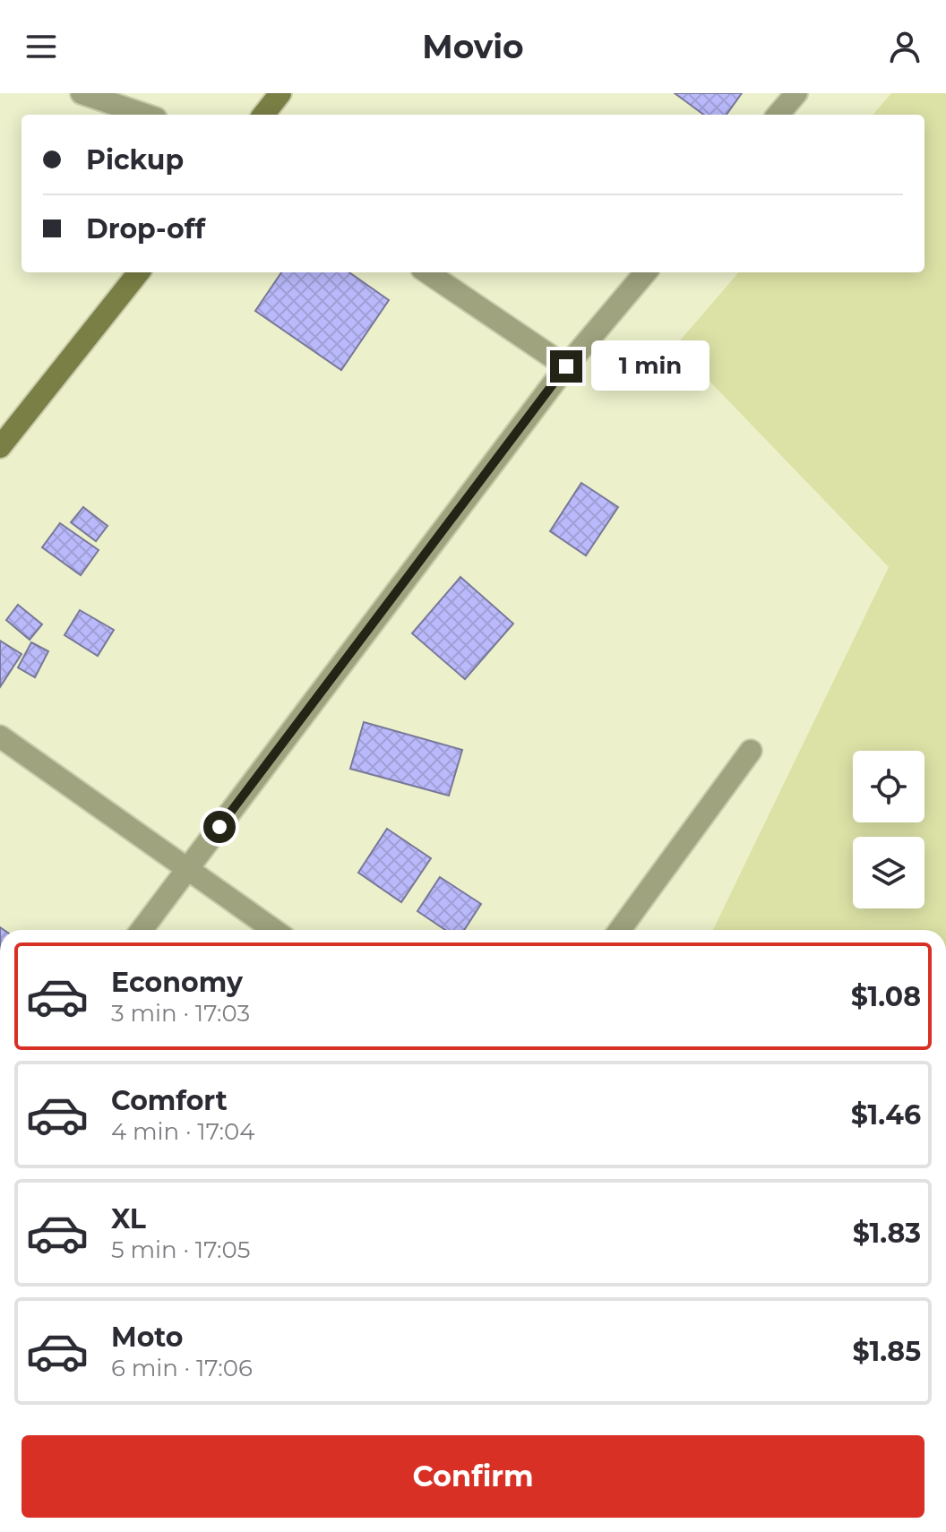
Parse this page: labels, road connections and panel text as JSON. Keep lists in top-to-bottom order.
{
  "page": {
    "header": "Movio",
    "banner": ["Pickup", "Drop-off"],
    "bubble": "1 min",
    "list": [
      {
        "name": "Economy",
        "note": "3 min · 17:03",
        "value": "$1.08"
      },
      {
        "name": "Comfort",
        "note": "4 min · 17:04",
        "value": "$1.46"
      },
      {
        "name": "XL",
        "note": "5 min · 17:05",
        "value": "$1.83"
      },
      {
        "name": "Moto",
        "note": "6 min · 17:06",
        "value": "$1.85"
      }
    ],
    "buttons": "Confirm"
  }
}
